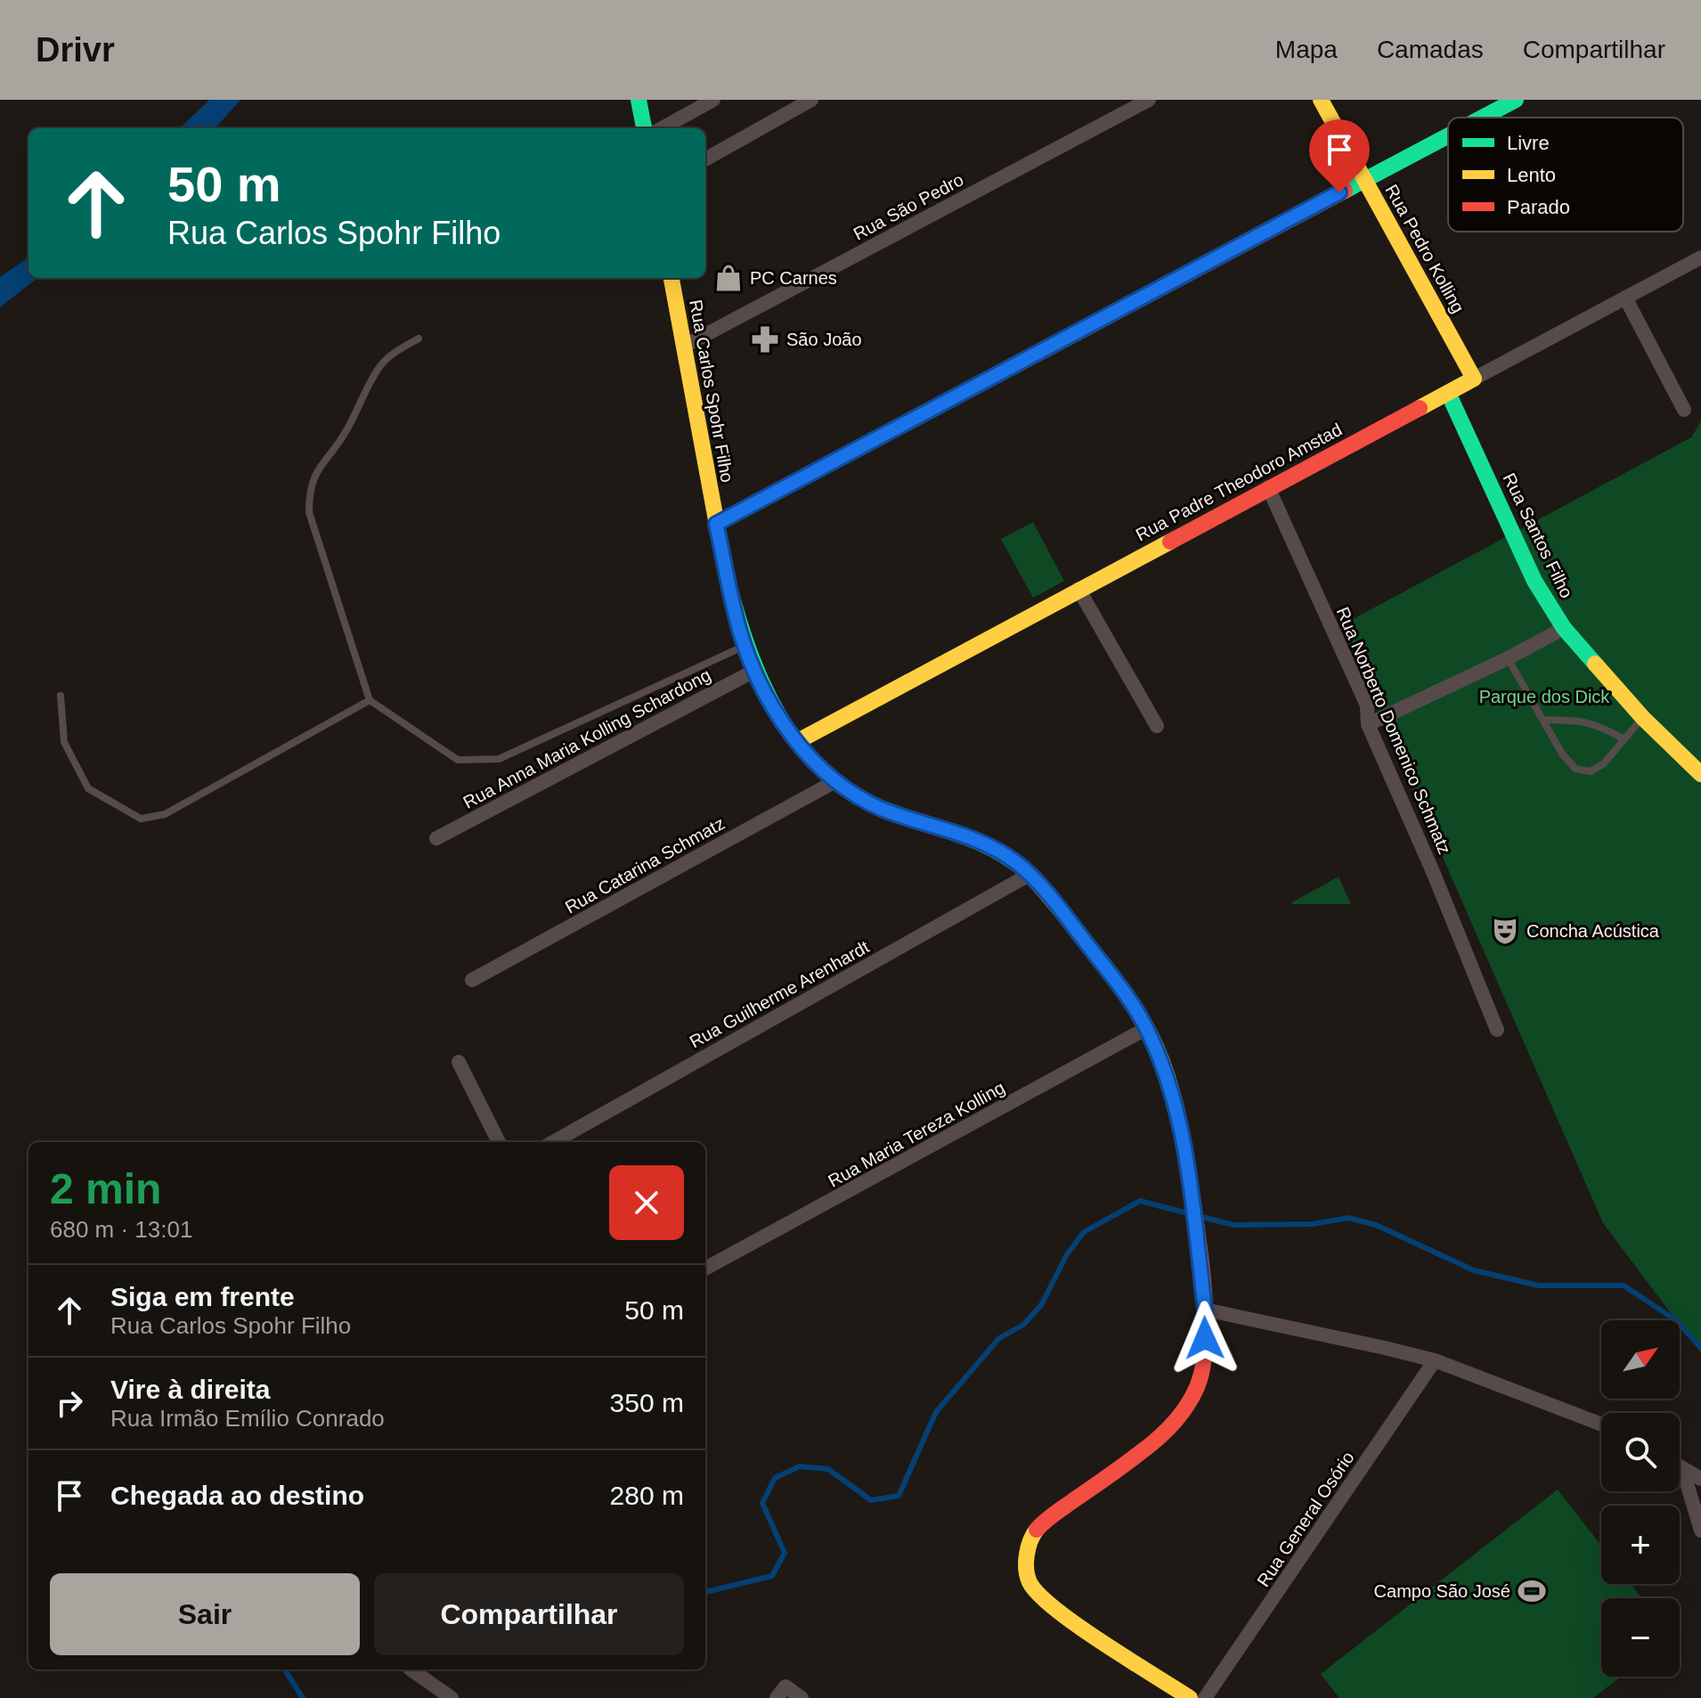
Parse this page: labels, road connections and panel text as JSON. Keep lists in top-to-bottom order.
{
  "streets": {
    "street": [
      "Rua São Pedro",
      "Rua Pedro Kolling",
      "Rua Carlos Spohr Filho",
      "Rua Padre Theodoro Amstad",
      "Rua Santos Filho",
      "Rua Norberto Domenico Schmatz",
      "Rua Anna Maria Kolling Schardong",
      "Rua Catarina Schmatz",
      "Rua Guilherme Arenhardt",
      "Rua Maria Tereza Kolling",
      "Rua General Osório"
    ]
  },
  "crossings": [
    ["Rua São Pedro", "Rua Carlos Spohr Filho"],
    ["Rua Pedro Kolling", "Rua Padre Theodoro Amstad"],
    ["Rua Carlos Spohr Filho", "Rua Padre Theodoro Amstad"],
    ["Rua Carlos Spohr Filho", "Rua Anna Maria Kolling Schardong"],
    ["Rua Carlos Spohr Filho", "Rua Catarina Schmatz"],
    ["Rua Carlos Spohr Filho", "Rua Guilherme Arenhardt"],
    ["Rua Carlos Spohr Filho", "Rua Maria Tereza Kolling"],
    ["Rua Padre Theodoro Amstad", "Rua Santos Filho"],
    ["Rua Padre Theodoro Amstad", "Rua Norberto Domenico Schmatz"]
  ],
  "parks": ["Parque dos Dick"],
  "places": {
    "shop": ["PC Carnes"],
    "pharmacy": ["São João"],
    "theatre": ["Concha Acústica"],
    "sports": ["Campo São José"]
  },
  "legend": ["Livre", "Lento", "Parado"],
  "north": "top right",
  "page": {
    "header": "Drivr",
    "nav": ["Mapa", "Camadas", "Compartilhar"],
    "turn": ["50 m", "Rua Carlos Spohr Filho"],
    "heading": ["2 min", "680 m · 13:01"],
    "list": [
      {
        "name": "Siga em frente",
        "note": "Rua Carlos Spohr Filho",
        "value": "50 m"
      },
      {
        "name": "Vire à direita",
        "note": "Rua Irmão Emílio Conrado",
        "value": "350 m"
      },
      {
        "name": "Chegada ao destino",
        "value": "280 m"
      }
    ],
    "map_buttons": ["+", "−"],
    "buttons": ["Sair", "Compartilhar"]
  }
}
